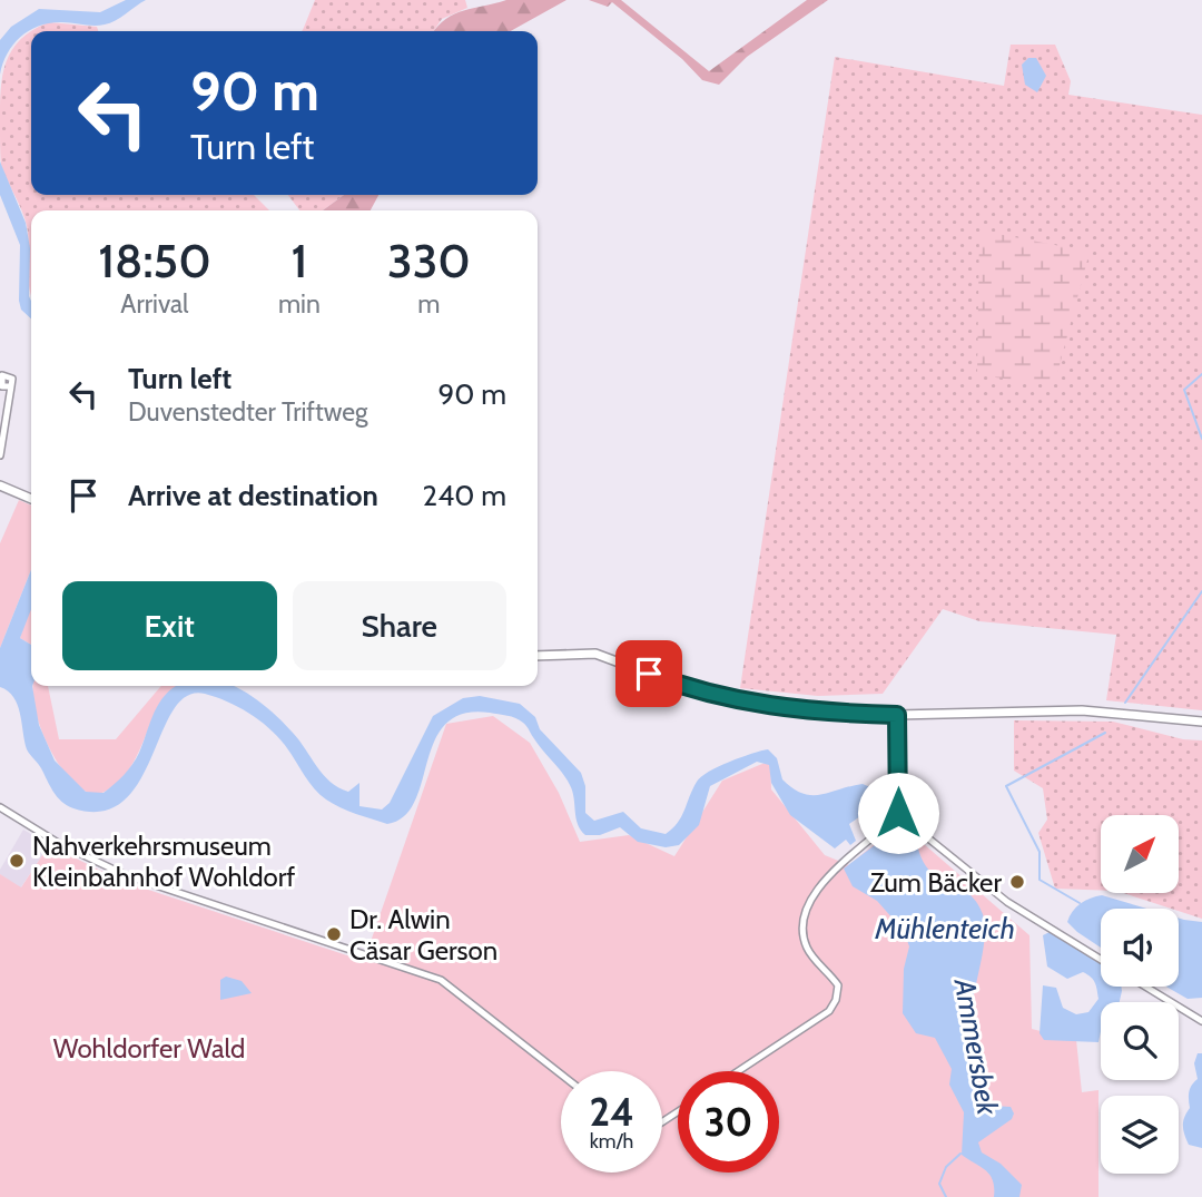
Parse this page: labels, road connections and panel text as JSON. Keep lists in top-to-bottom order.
{
  "water": ["Mühlenteich", "Ammersbek"],
  "parks": ["Wohldorfer Wald"],
  "places": ["Nahverkehrsmuseum Kleinbahnhof Wohldorf", "Zum Bäcker", "Dr. Alwin Cäsar Gerson"],
  "north": "top right",
  "page": {
    "turn": ["90 m", "Turn left"],
    "eta": [
      "18:50",
      "Arrival",
      "1",
      "min",
      "330",
      "m"
    ],
    "list": [
      {
        "name": "Turn left",
        "note": "Duvenstedter Triftweg",
        "value": "90 m"
      },
      {
        "name": "Arrive at destination",
        "value": "240 m"
      }
    ],
    "buttons": ["Exit", "Share"],
    "speed": "24 km/h",
    "limit": "30"
  }
}
